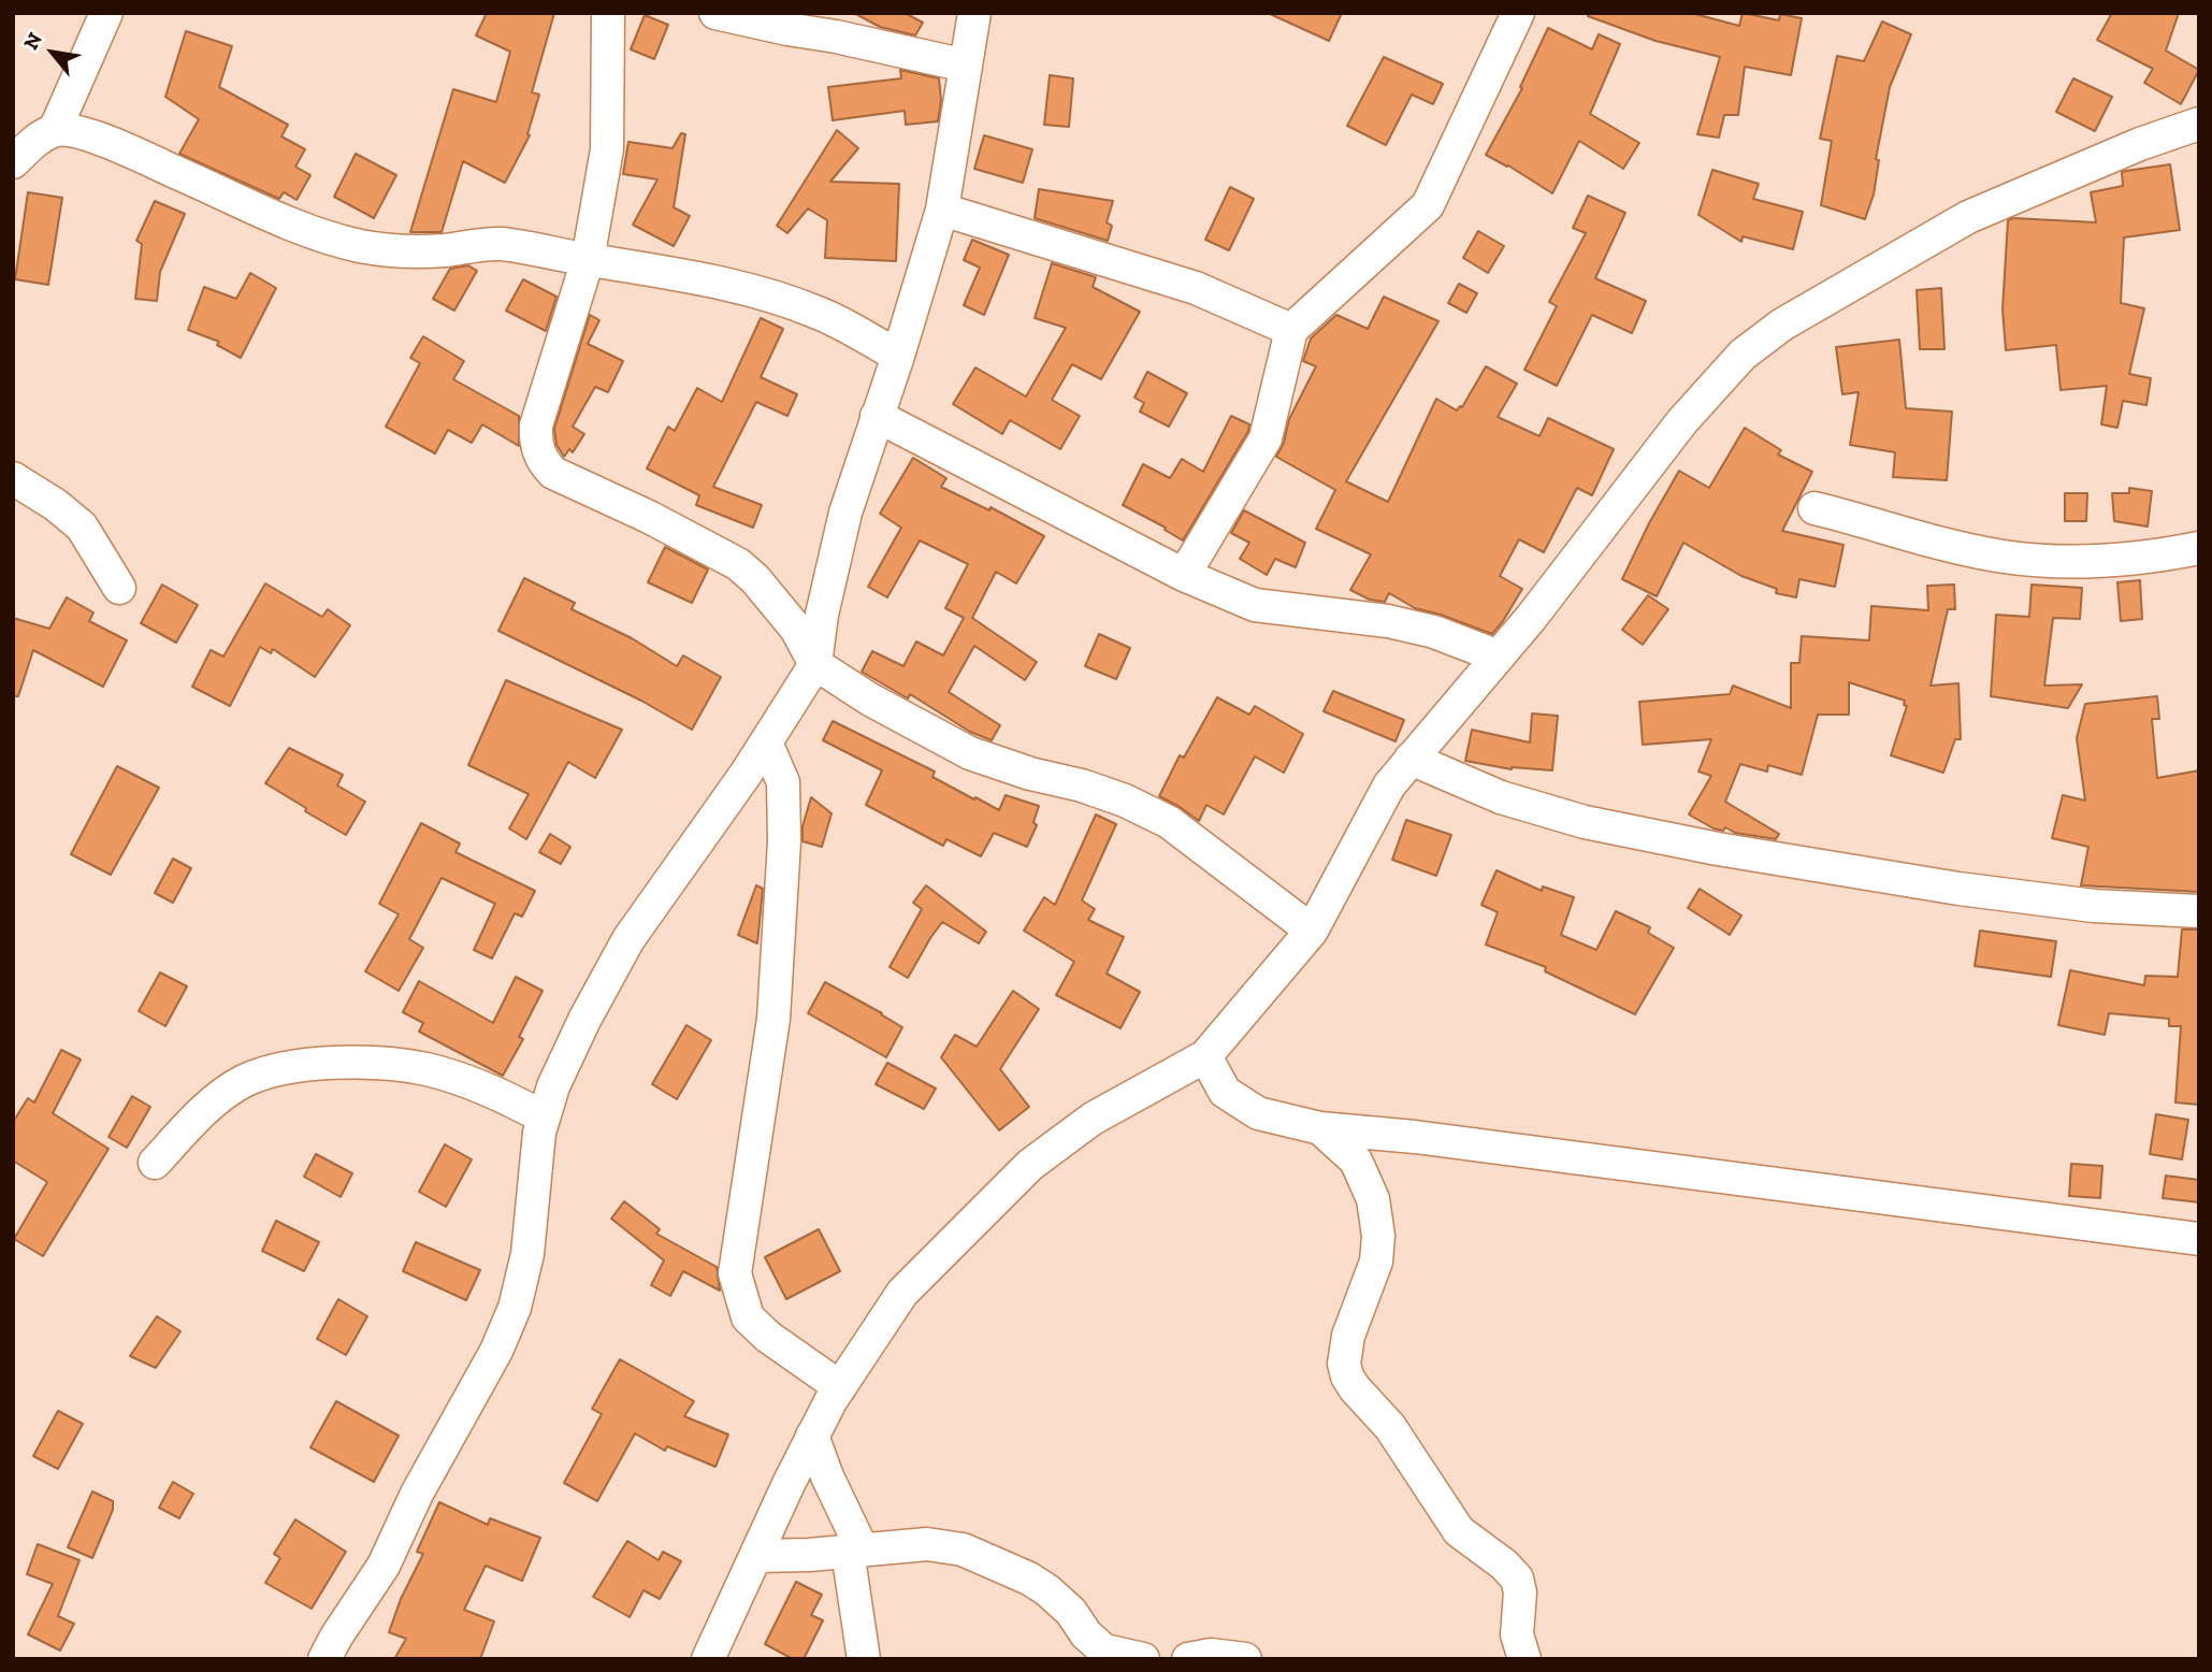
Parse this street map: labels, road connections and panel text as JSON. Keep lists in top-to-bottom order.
{
  "north": "top left"
}
